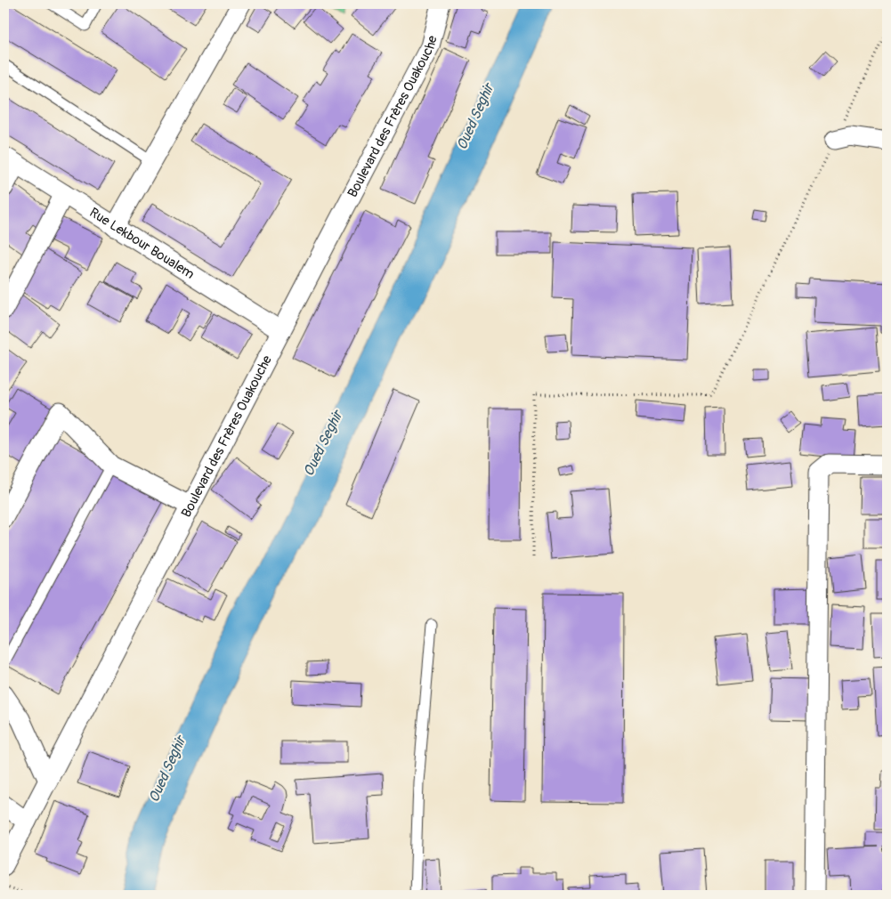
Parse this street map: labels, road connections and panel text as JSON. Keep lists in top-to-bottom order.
{
  "streets": {
    "street": ["Boulevard des Frères Ouakouche", "Rue Lekbour Boualem"]
  },
  "crossings": [
    ["Boulevard des Frères Ouakouche", "Rue Lekbour Boualem"]
  ],
  "water": ["Oued Seghir"]
}
